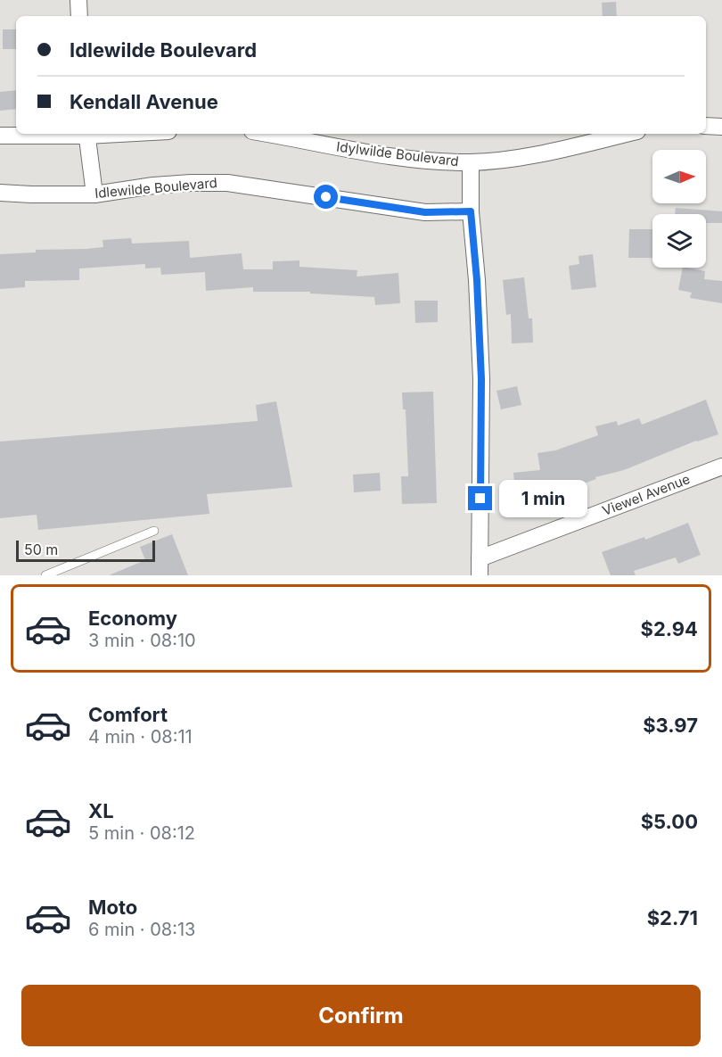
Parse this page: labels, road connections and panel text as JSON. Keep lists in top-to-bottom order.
{
  "streets": {
    "street": ["Idylwilde Boulevard", "Idlewilde Boulevard", "Viewel Avenue"]
  },
  "scale_bar": "50 m",
  "north": "right",
  "page": {
    "banner": ["Idlewilde Boulevard", "Kendall Avenue"],
    "bubble": "1 min",
    "scale": "50 m",
    "list": [
      {
        "name": "Economy",
        "note": "3 min · 08:10",
        "value": "$2.94"
      },
      {
        "name": "Comfort",
        "note": "4 min · 08:11",
        "value": "$3.97"
      },
      {
        "name": "XL",
        "note": "5 min · 08:12",
        "value": "$5.00"
      },
      {
        "name": "Moto",
        "note": "6 min · 08:13",
        "value": "$2.71"
      }
    ],
    "buttons": "Confirm"
  }
}
